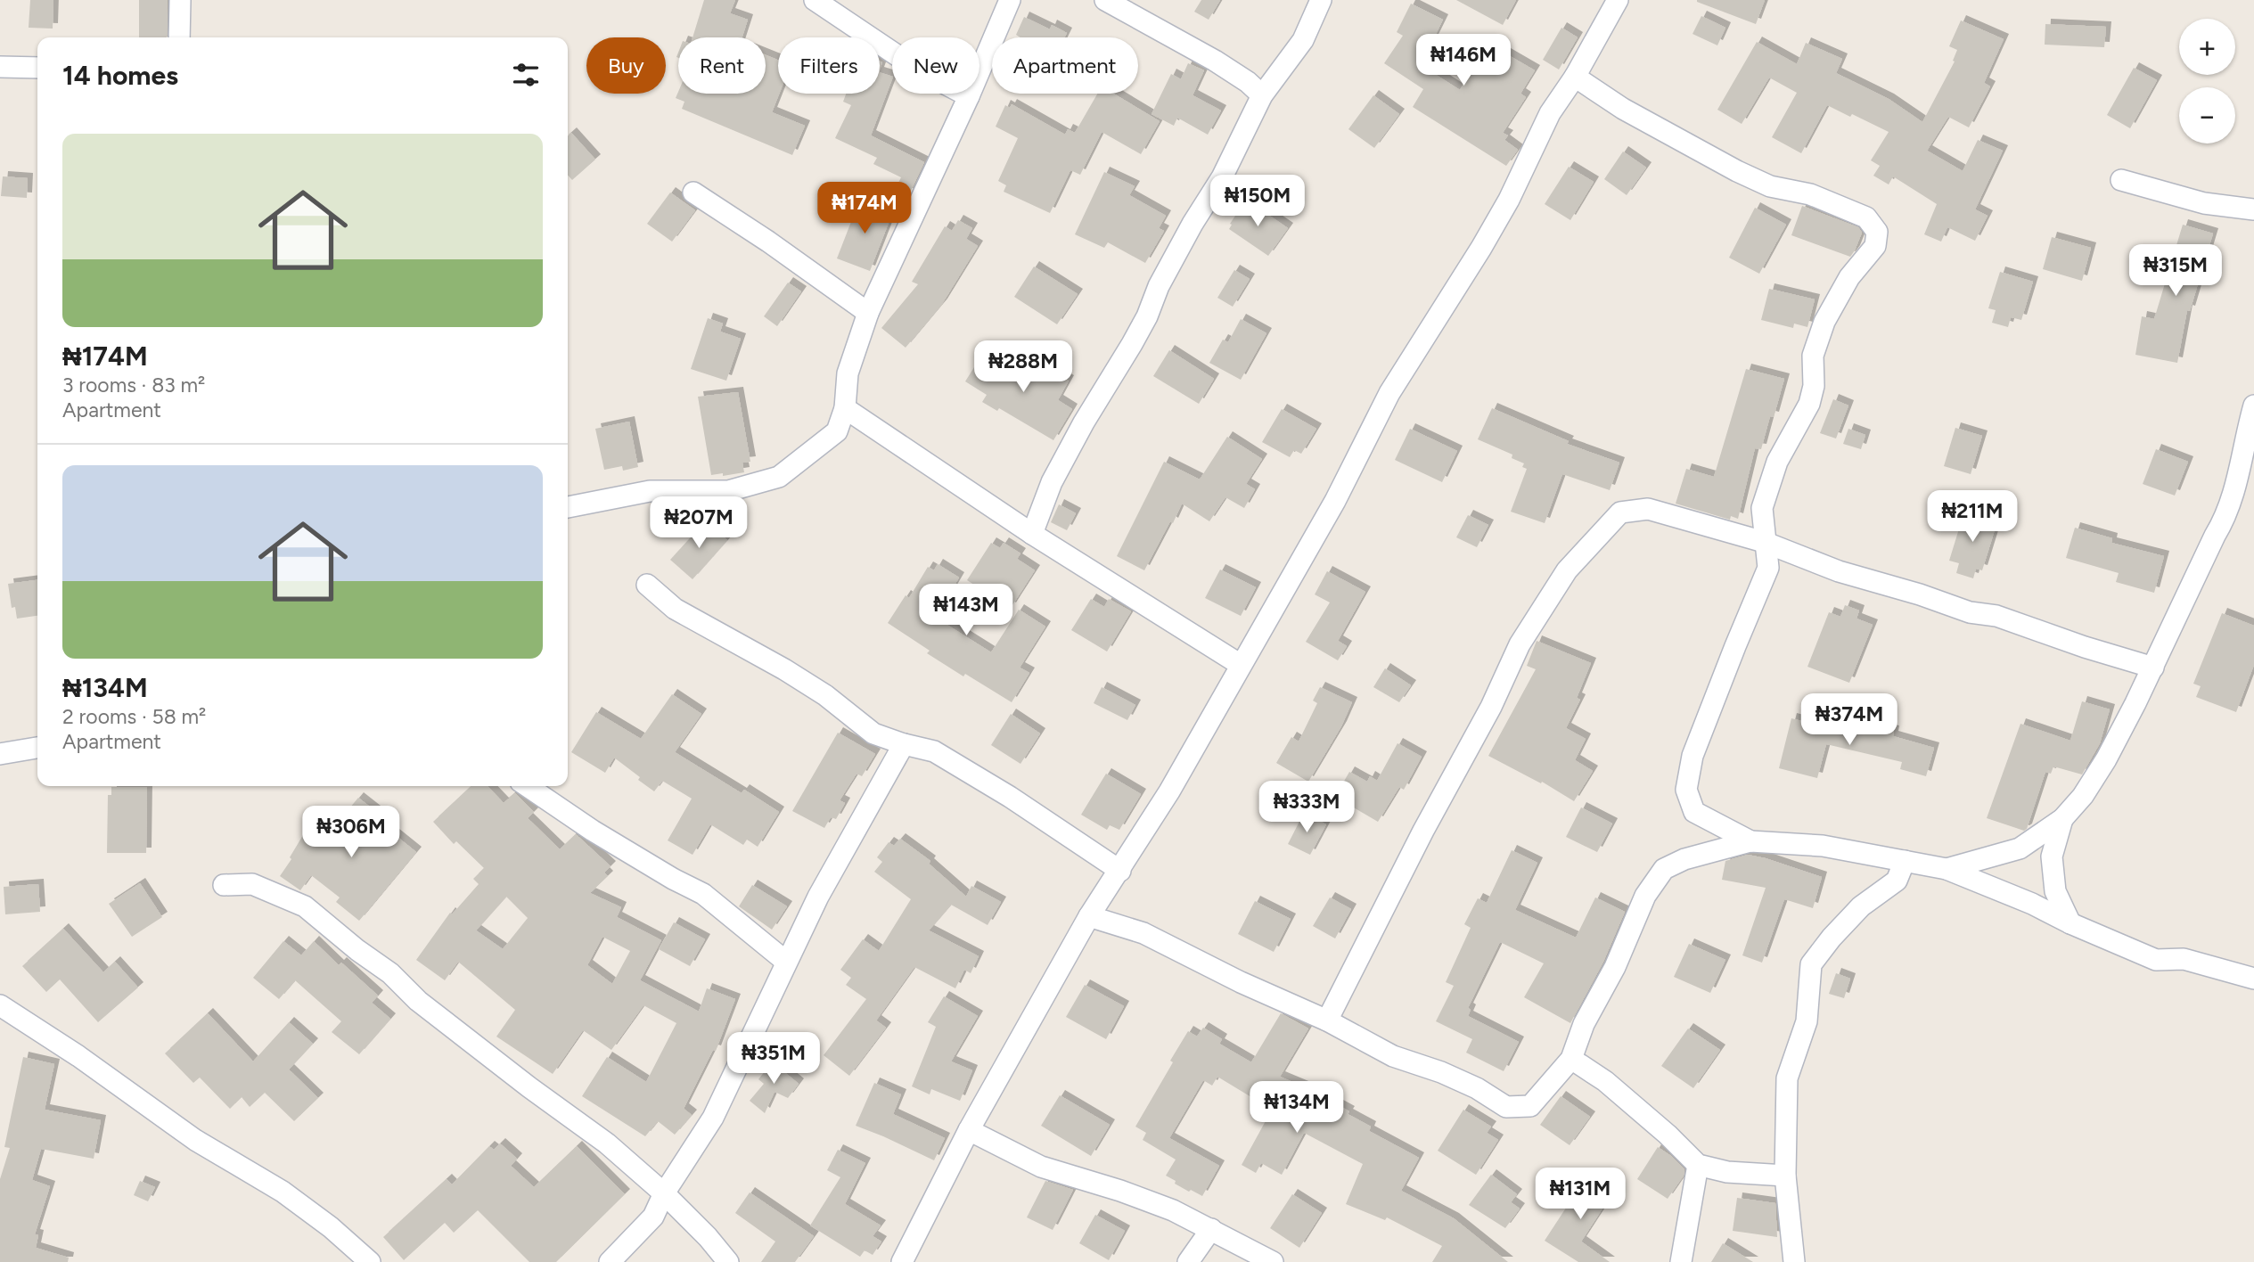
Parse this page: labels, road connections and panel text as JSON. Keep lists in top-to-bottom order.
{
  "page": {
    "map_buttons": ["+", "−"],
    "price": [
      "₦146M",
      "₦150M",
      "₦174M",
      "₦315M",
      "₦288M",
      "₦211M",
      "₦207M",
      "₦143M",
      "₦374M",
      "₦333M",
      "₦306M",
      "₦351M",
      "₦134M",
      "₦131M"
    ],
    "chip": [
      "Buy",
      "Rent",
      "Filters",
      "New",
      "Apartment"
    ],
    "heading": "14 homes",
    "list": [
      {
        "name": "₦174M",
        "note": "3 rooms · 83 m² · Apartment"
      },
      {
        "name": "₦134M",
        "note": "2 rooms · 58 m² · Apartment"
      }
    ]
  }
}
